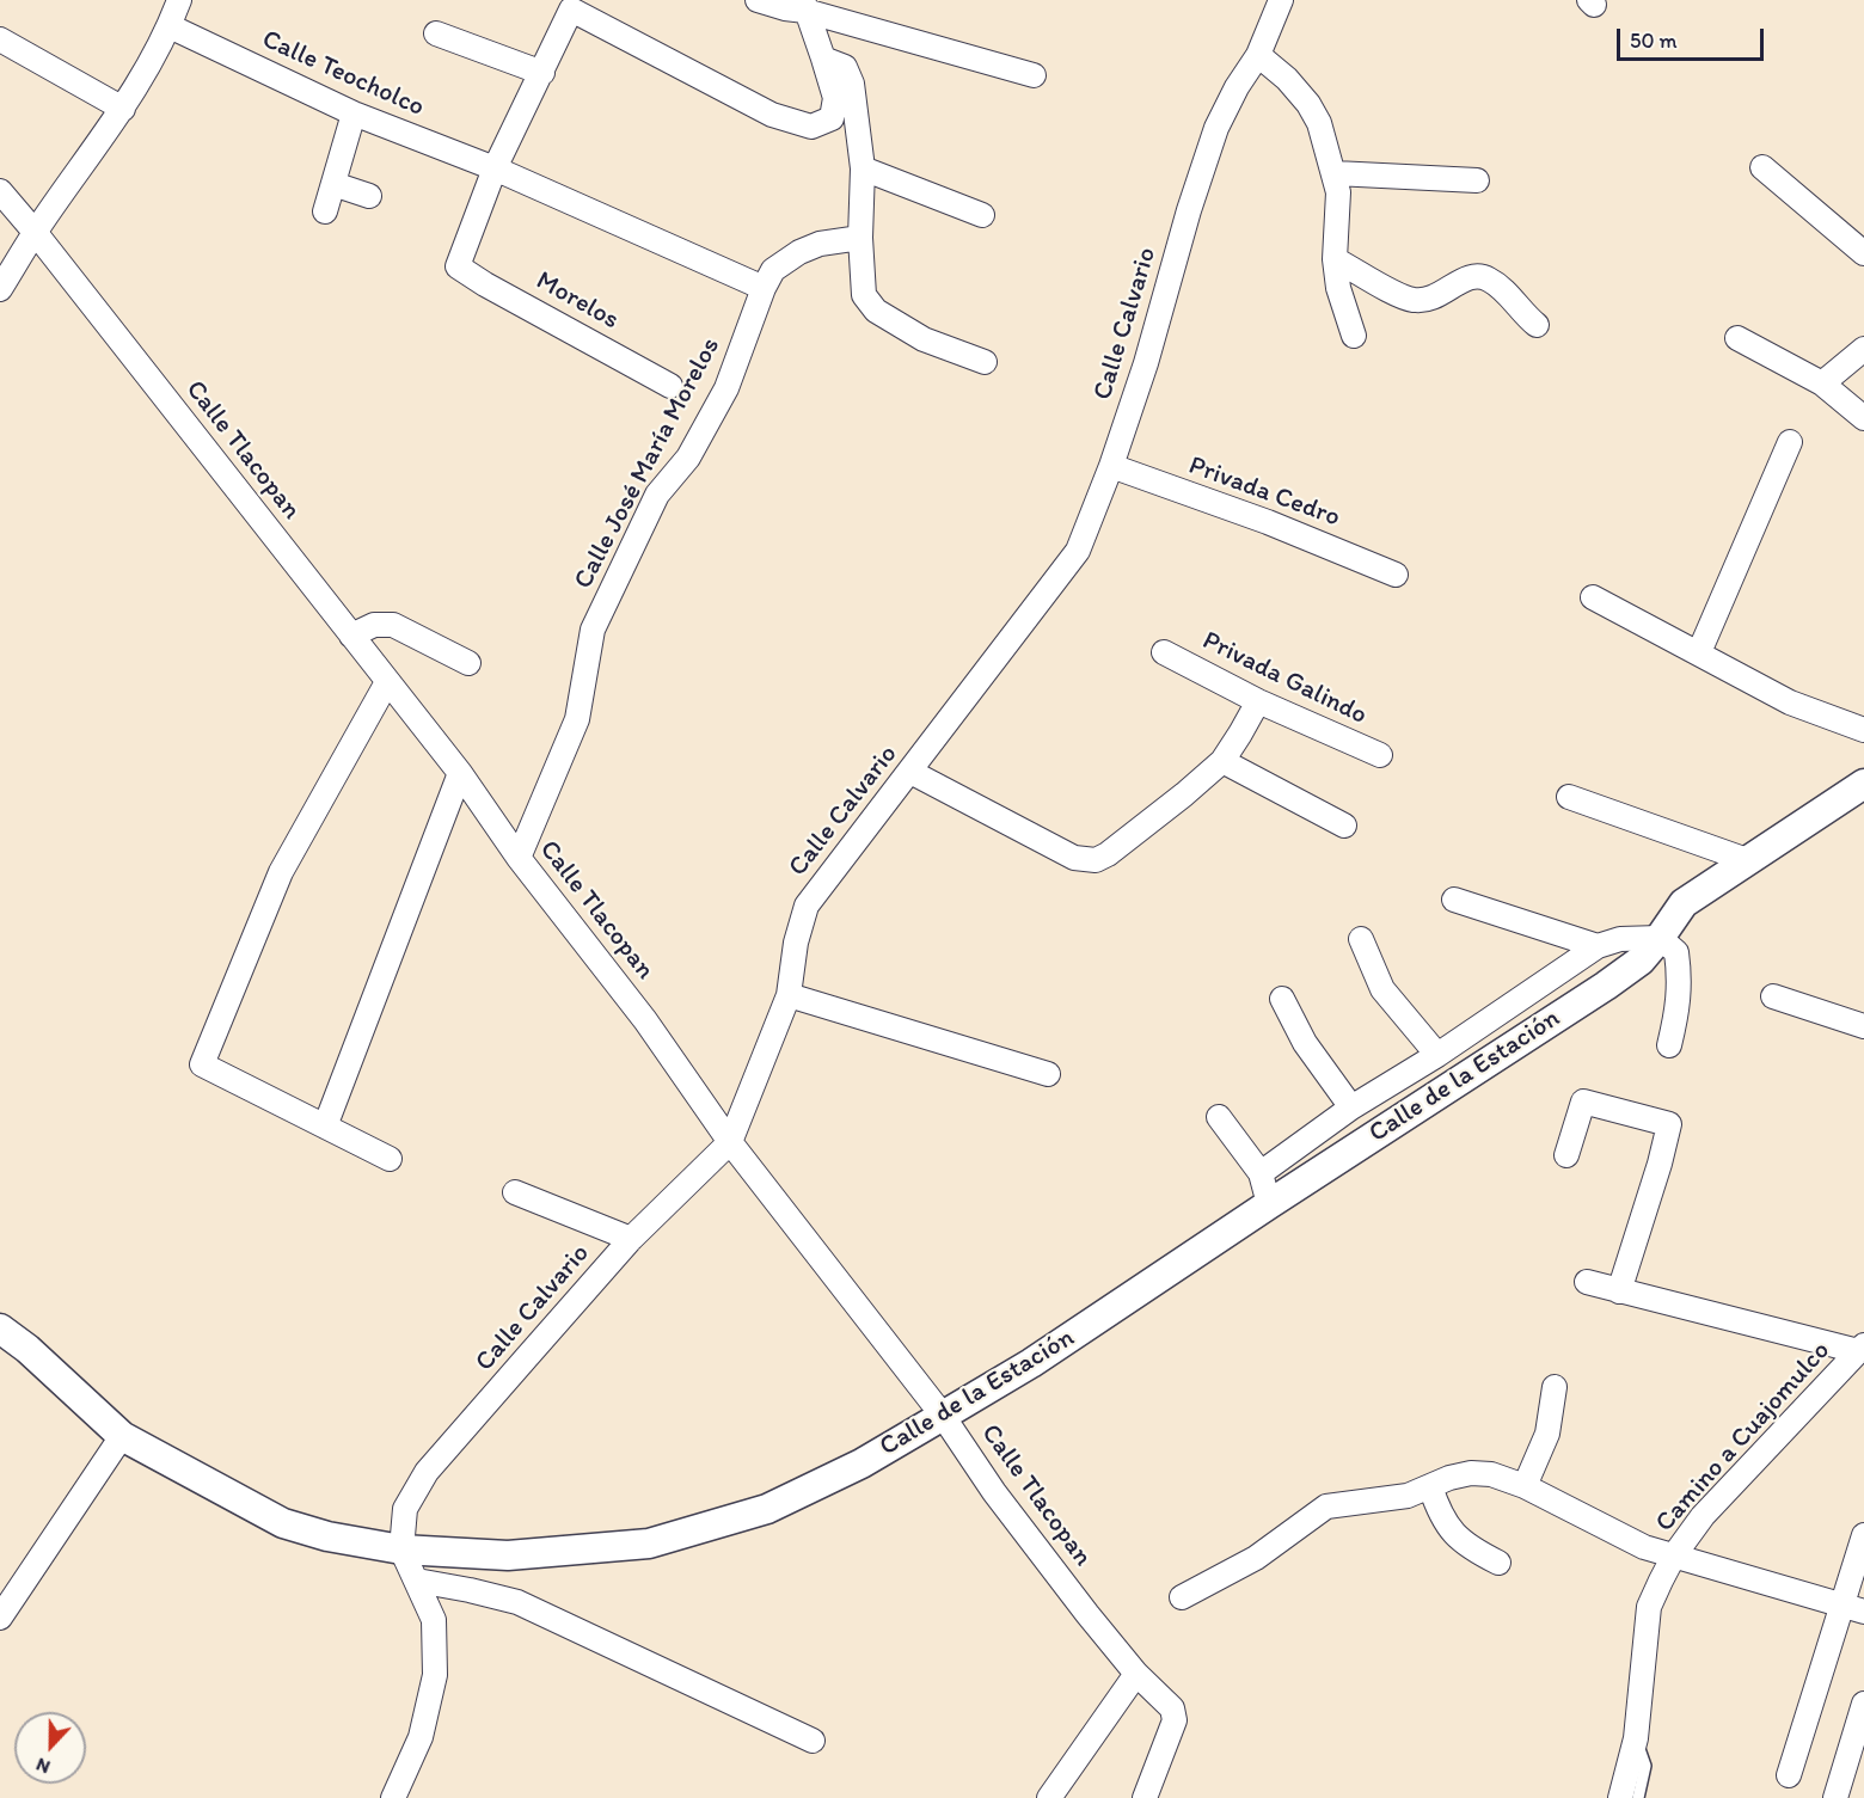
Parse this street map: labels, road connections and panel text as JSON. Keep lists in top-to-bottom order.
{
  "streets": {
    "street": [
      "Calle Teocholco",
      "Morelos",
      "Calle Calvario",
      "Calle Tlacopan",
      "Calle José María Morelos",
      "Privada Cedro",
      "Privada Galindo",
      "Calle de la Estación",
      "Camino a Cuajomulco"
    ]
  },
  "crossings": [
    ["Calle Teocholco", "Morelos"],
    ["Calle Teocholco", "Calle José María Morelos"],
    ["Calle Calvario", "Calle Tlacopan"],
    ["Calle Calvario", "Privada Cedro"],
    ["Calle Calvario", "Calle de la Estación"],
    ["Calle Tlacopan", "Calle José María Morelos"],
    ["Calle Tlacopan", "Calle de la Estación"]
  ],
  "scale_bar": "50 m",
  "north": "bottom"
}
